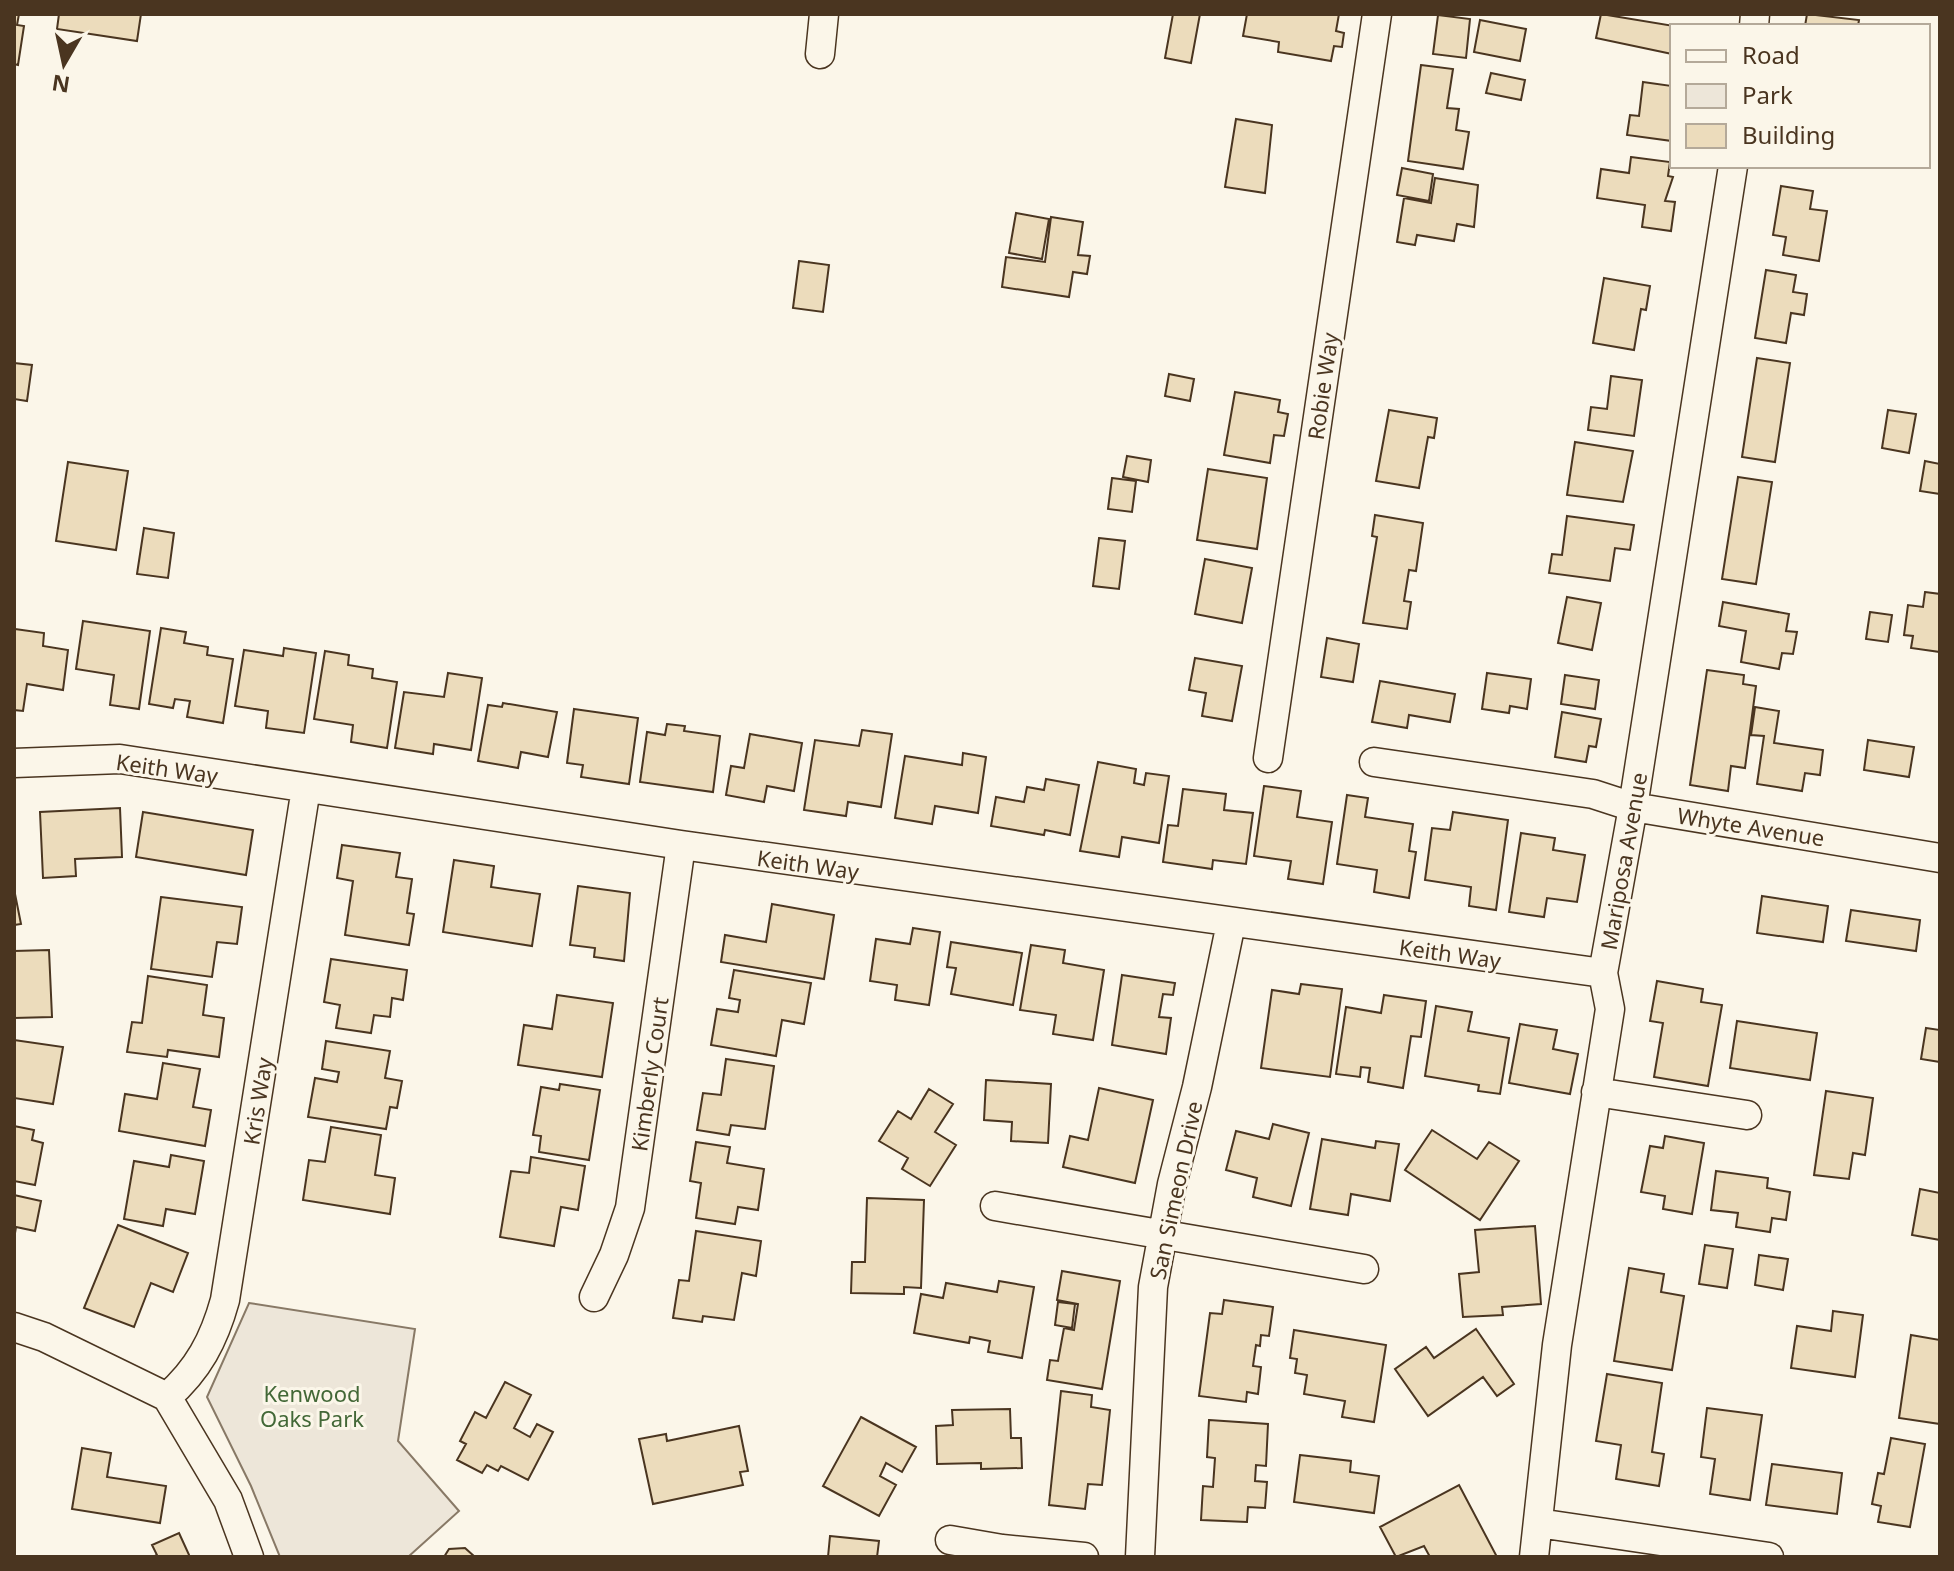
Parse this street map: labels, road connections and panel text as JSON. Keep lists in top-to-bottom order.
{
  "streets": {
    "street": [
      "Robie Way",
      "Keith Way",
      "Whyte Avenue",
      "Mariposa Avenue",
      "Kimberly Court",
      "Kris Way",
      "San Simeon Drive"
    ]
  },
  "crossings": [
    ["Keith Way", "Mariposa Avenue"],
    ["Keith Way", "Kimberly Court"],
    ["Keith Way", "Kris Way"],
    ["Keith Way", "San Simeon Drive"],
    ["Whyte Avenue", "Mariposa Avenue"]
  ],
  "parks": ["Kenwood Oaks Park"],
  "legend": ["Road", "Park", "Building"],
  "north": "bottom"
}
